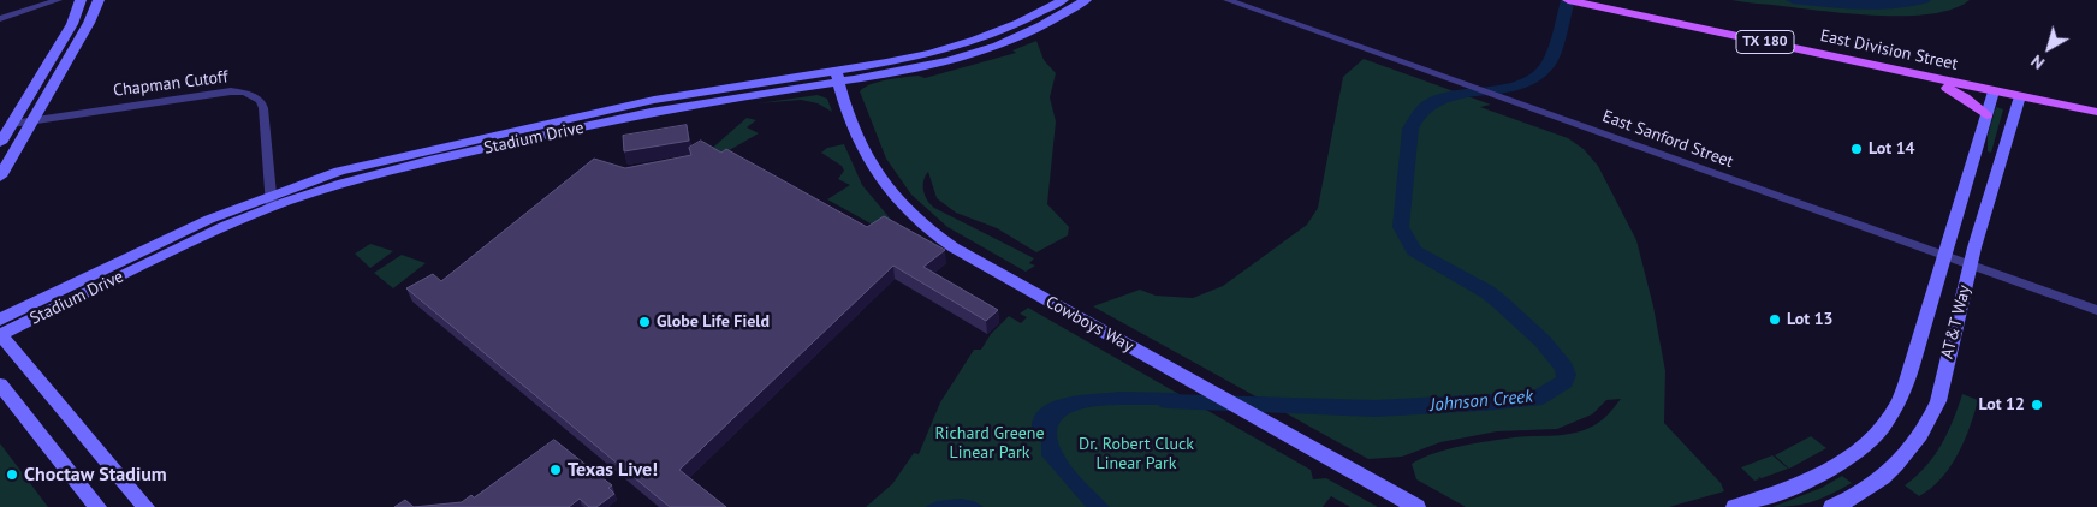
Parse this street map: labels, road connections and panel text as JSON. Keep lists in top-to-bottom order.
{
  "streets": {
    "main road": [
      "TX 180",
      "East Division Street",
      "Stadium Drive",
      "AT&T Way",
      "Cowboys Way"
    ],
    "street": ["Chapman Cutoff", "East Sanford Street"]
  },
  "crossings": [
    ["East Division Street", "AT&T Way"],
    ["Chapman Cutoff", "Stadium Drive"],
    ["Stadium Drive", "Cowboys Way"],
    ["East Sanford Street", "AT&T Way"]
  ],
  "water": ["Johnson Creek"],
  "parks": ["Richard Greene Linear Park", "Dr. Robert Cluck Linear Park"],
  "places": [
    "Lot 14",
    "Lot 13",
    "Globe Life Field",
    "Lot 12",
    "Texas Live!",
    "Choctaw Stadium"
  ],
  "north": "bottom left"
}
